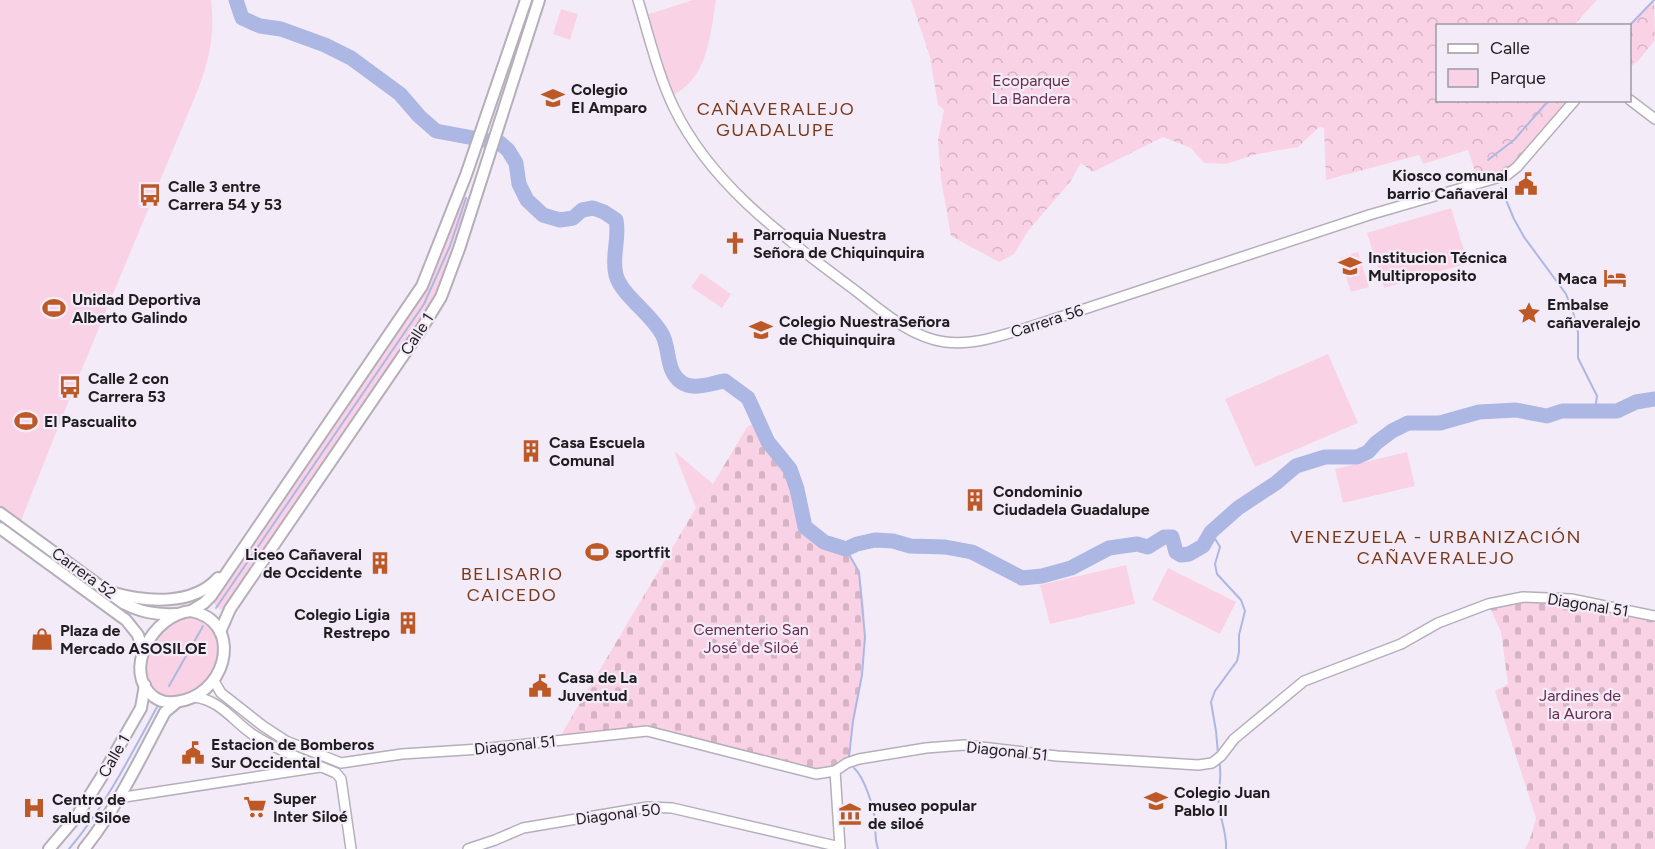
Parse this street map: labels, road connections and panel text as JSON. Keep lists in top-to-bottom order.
{
  "streets": {
    "main road": ["Calle 1", "Carrera 52"],
    "street": ["Carrera 56", "Diagonal 51", "Diagonal 50"]
  },
  "crossings": [
    ["Calle 1", "Carrera 52"],
    ["Calle 1", "Diagonal 51"],
    ["Diagonal 51", "Diagonal 50"]
  ],
  "districts": ["CAÑAVERALEJO GUADALUPE", "VENEZUELA - URBANIZACIÓN CAÑAVERALEJO", "BELISARIO CAICEDO"],
  "parks": ["Ecoparque La Bandera", "Cementerio San José de Siloé", "Jardines de la Aurora"],
  "places": {
    "school or university": [
      "Colegio El Amparo",
      "Institucion Técnica Multiproposito",
      "Colegio NuestraSeñora de Chiquinquira",
      "Colegio Juan Pablo II"
    ],
    "public building": ["Kiosco comunal barrio Cañaveral", "Casa de La Juventud", "Estacion de Bomberos Sur Occidental"],
    "bus stop": ["Calle 3 entre Carrera 54 y 53", "Calle 2 con Carrera 53"],
    "church": ["Parroquia Nuestra Señora de Chiquinquira"],
    "hotel": ["Maca"],
    "sports": ["Unidad Deportiva Alberto Galindo", "El Pascualito", "sportfit"],
    "place": ["Embalse cañaveralejo"],
    "building": [
      "Casa Escuela Comunal",
      "Condominio Ciudadela Guadalupe",
      "Liceo Cañaveral de Occidente",
      "Colegio Ligia Restrepo"
    ],
    "shop": ["Plaza de Mercado ASOSILOE"],
    "supermarket": ["Super Inter Siloé"],
    "hospital": ["Centro de salud Siloe"],
    "museum": ["museo popular de siloé"]
  },
  "legend": ["Calle", "Parque"]
}
